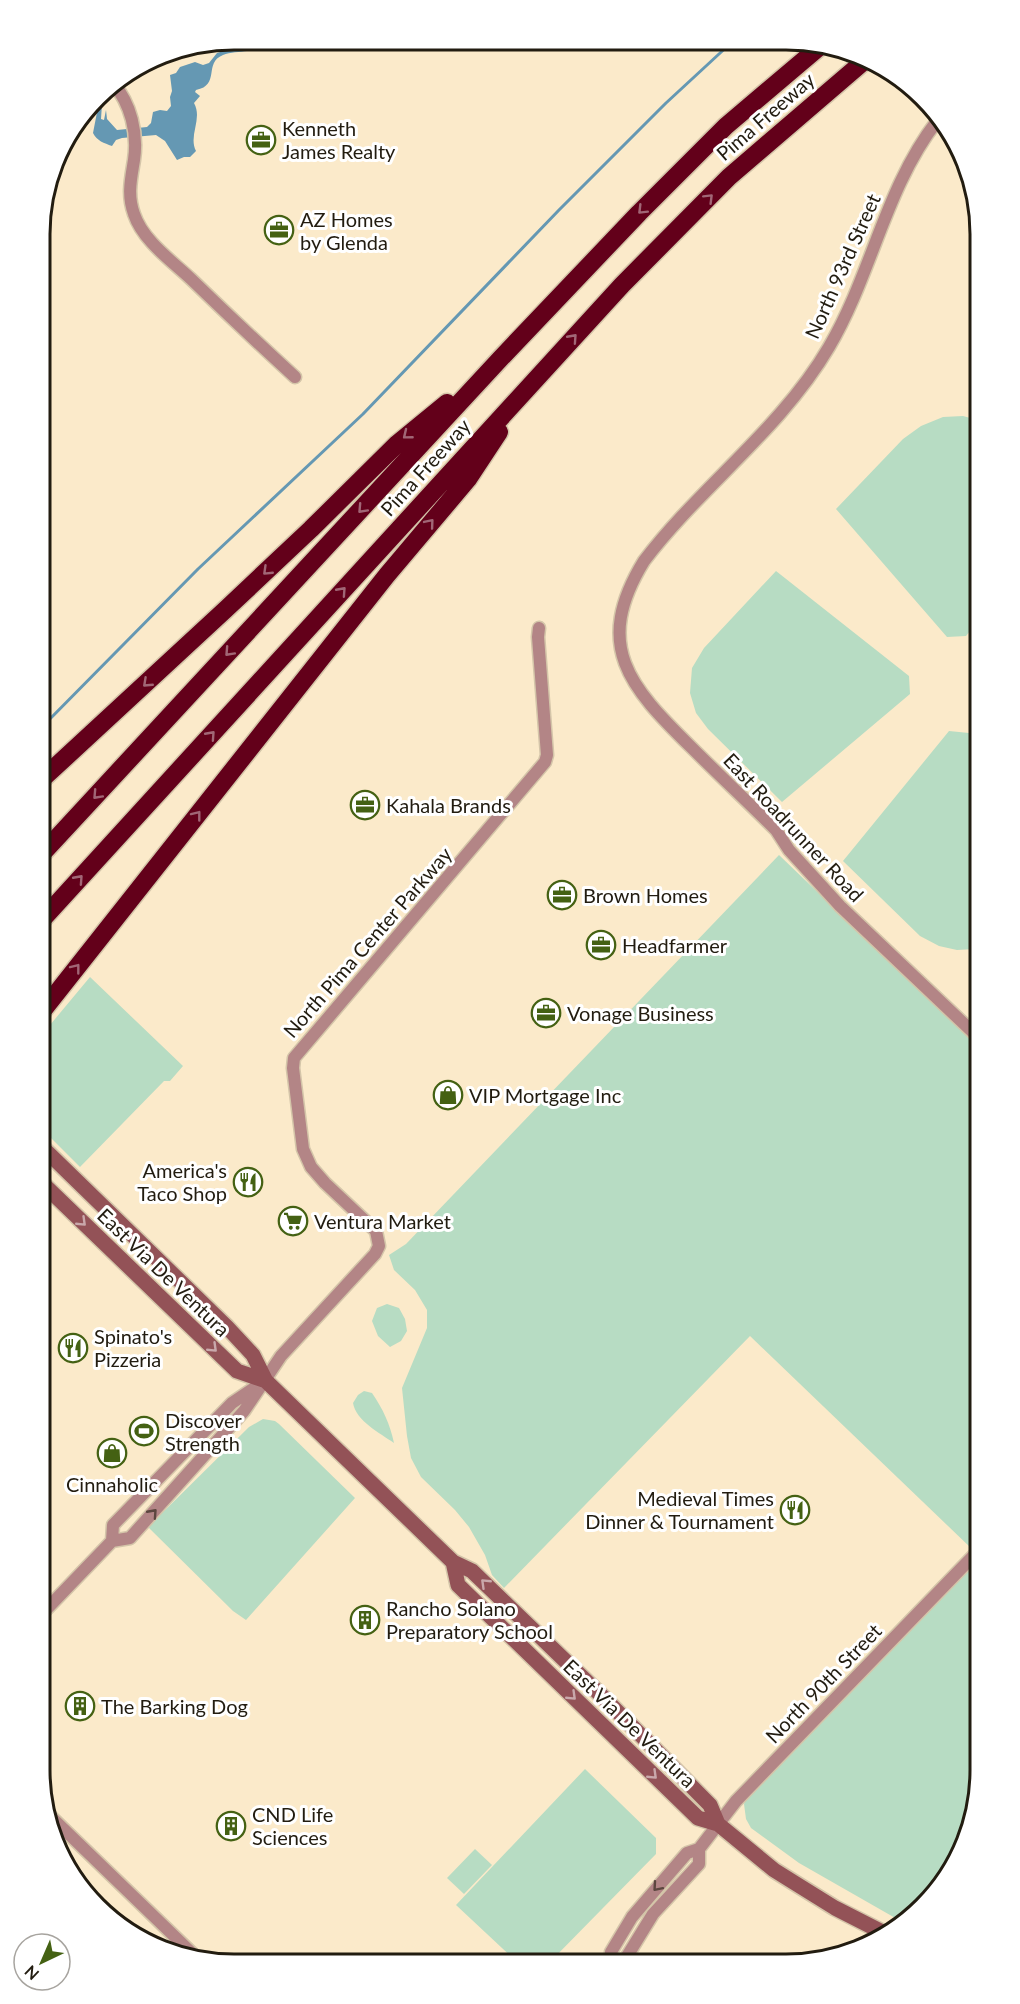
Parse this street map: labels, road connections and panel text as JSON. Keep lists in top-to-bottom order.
{
  "streets": {
    "highway": ["Pima Freeway"],
    "main road": ["East Via De Ventura"],
    "street": [
      "North 93rd Street",
      "East Roadrunner Road",
      "North Pima Center Parkway",
      "North 90th Street"
    ]
  },
  "crossings": [
    ["North 93rd Street", "East Roadrunner Road"],
    ["North Pima Center Parkway", "East Via De Ventura"],
    ["East Via De Ventura", "North 90th Street"]
  ],
  "places": {
    "office": [
      "Kenneth James Realty",
      "AZ Homes by Glenda",
      "Kahala Brands",
      "Brown Homes",
      "Headfarmer",
      "Vonage Business"
    ],
    "shop": ["VIP Mortgage Inc", "Cinnaholic"],
    "restaurant": ["America's Taco Shop", "Spinato's Pizzeria", "Medieval Times Dinner & Tournament"],
    "supermarket": ["Ventura Market"],
    "sports": ["Discover Strength"],
    "building": ["Rancho Solano Preparatory School", "The Barking Dog", "CND Life Sciences"]
  },
  "north": "bottom left"
}
